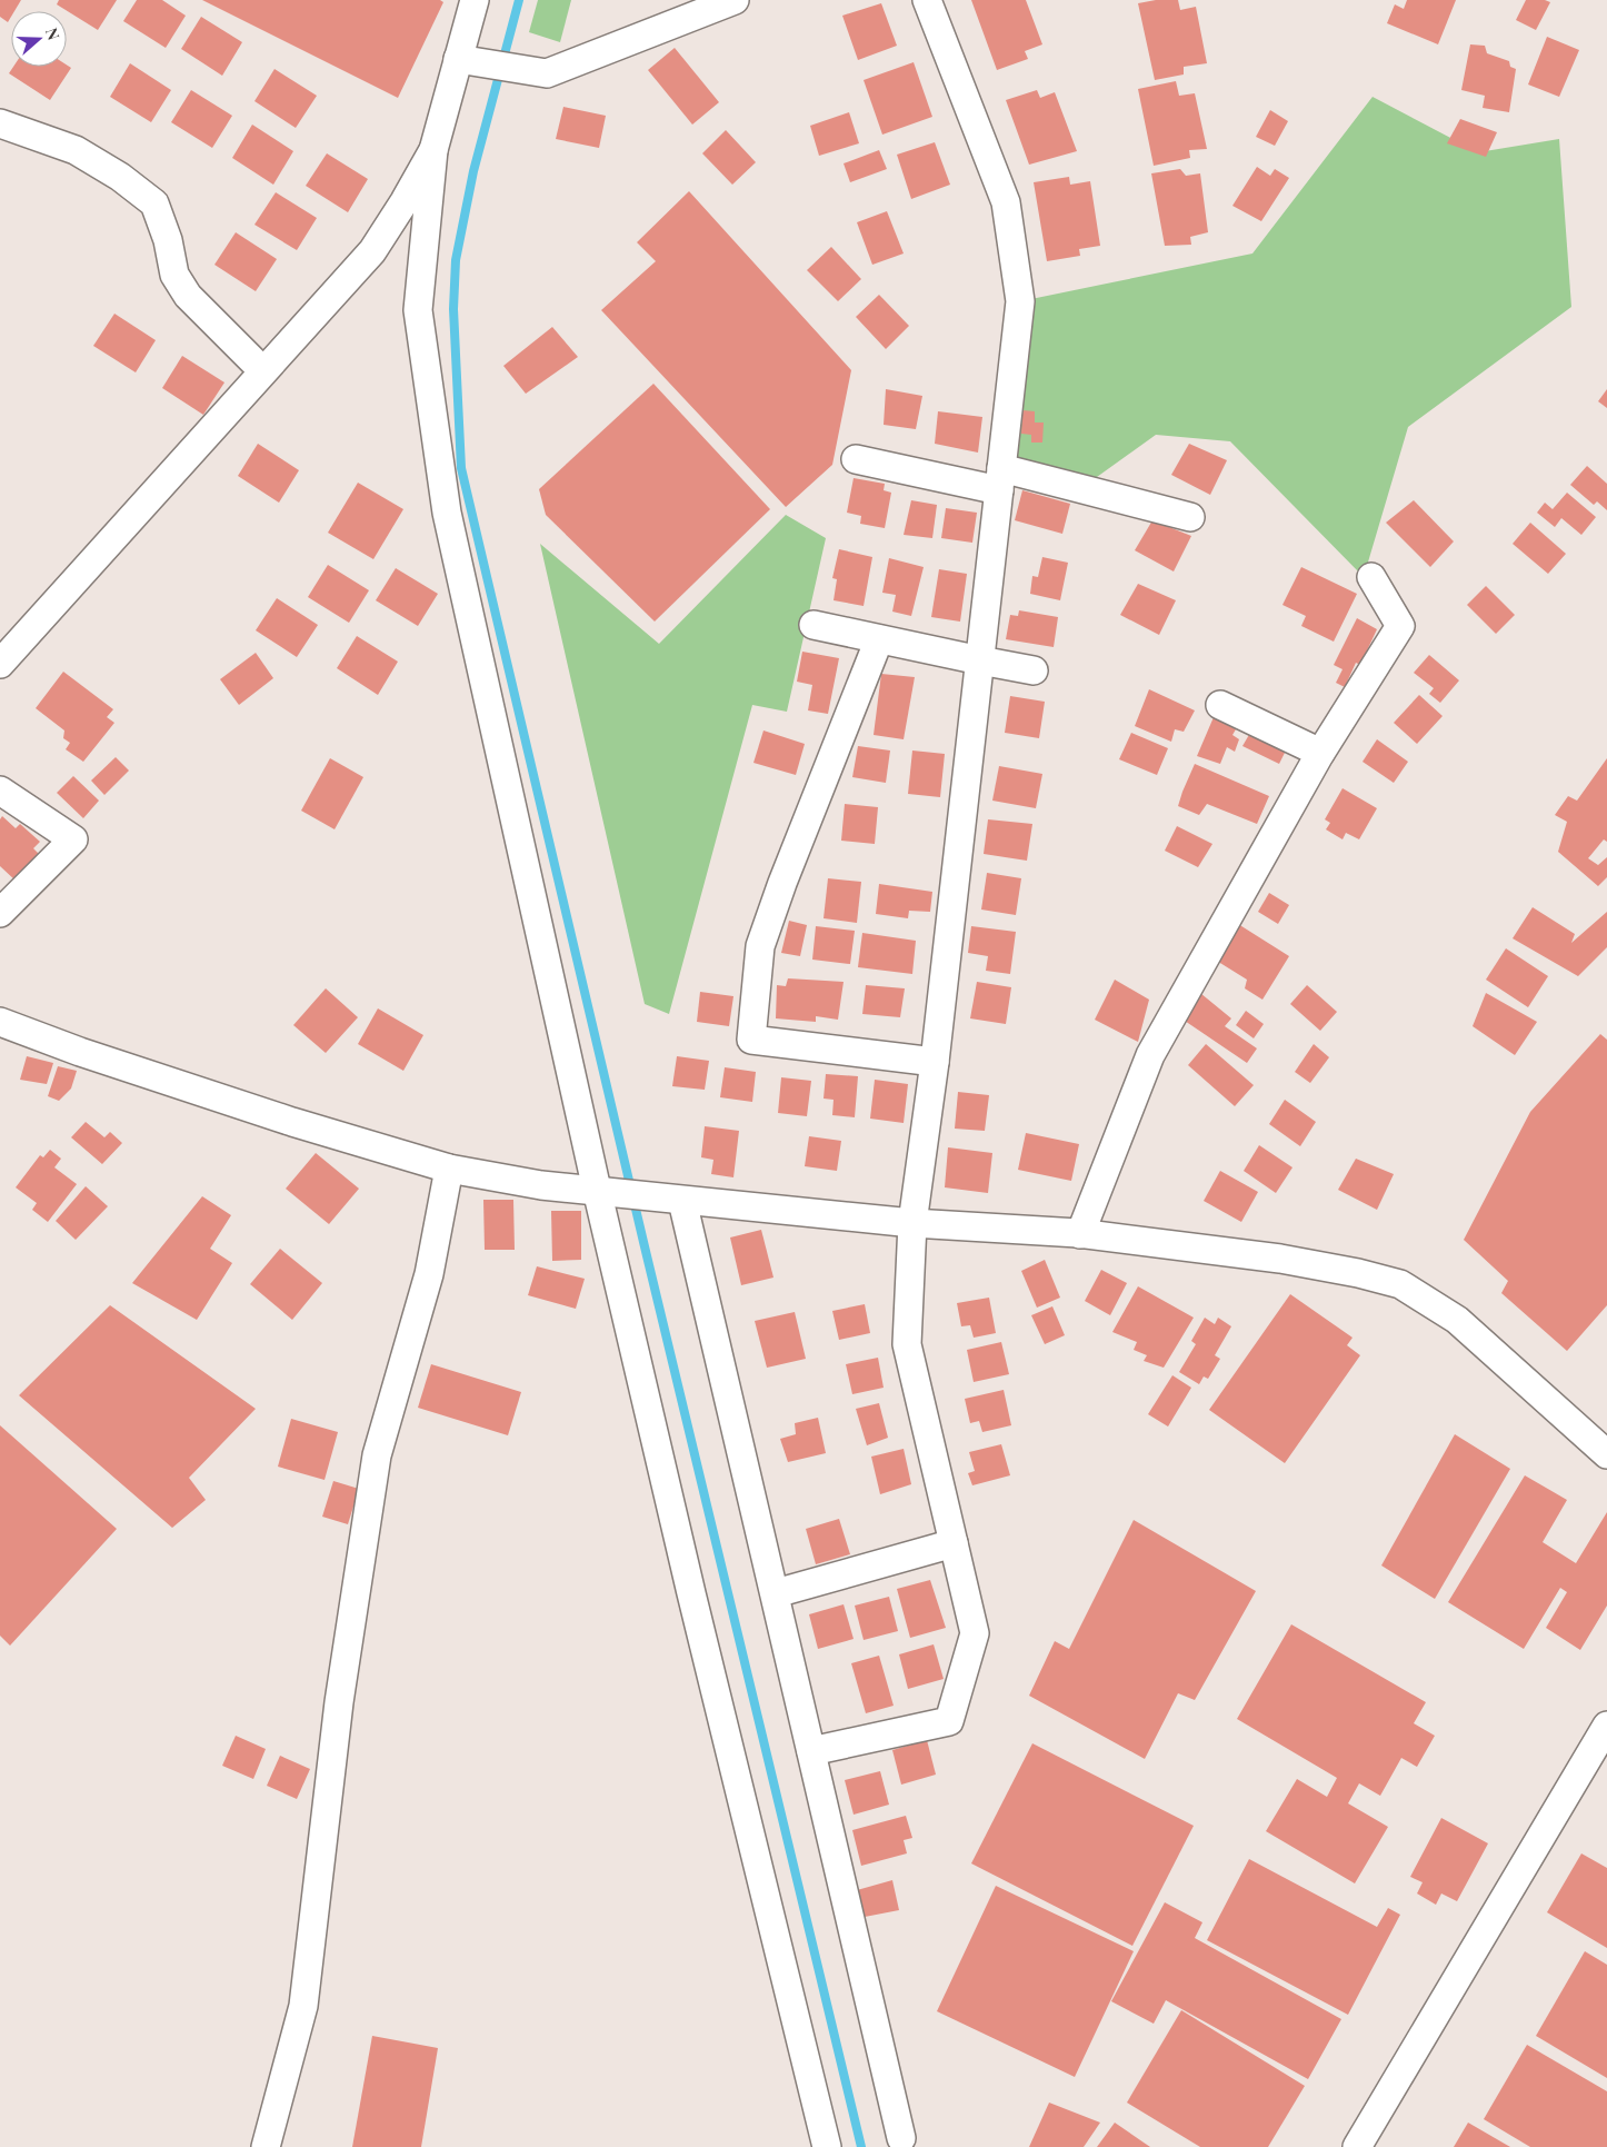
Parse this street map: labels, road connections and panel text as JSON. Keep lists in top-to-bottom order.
{
  "north": "right"
}
